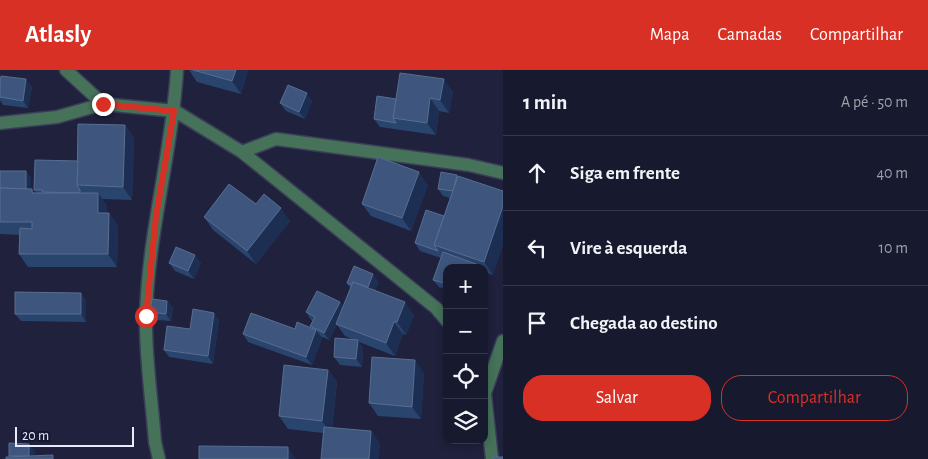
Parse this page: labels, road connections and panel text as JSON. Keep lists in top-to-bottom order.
{
  "scale_bar": "20 m",
  "page": {
    "header": "Atlasly",
    "nav": ["Mapa", "Camadas", "Compartilhar"],
    "heading": ["1 min", "A pé · 50 m"],
    "list": [
      ["Siga em frente", "40 m"],
      ["Vire à esquerda", "10 m"],
      "Chegada ao destino"
    ],
    "map_buttons": ["+", "−"],
    "buttons": ["Salvar", "Compartilhar"],
    "scale": "20 m"
  }
}
